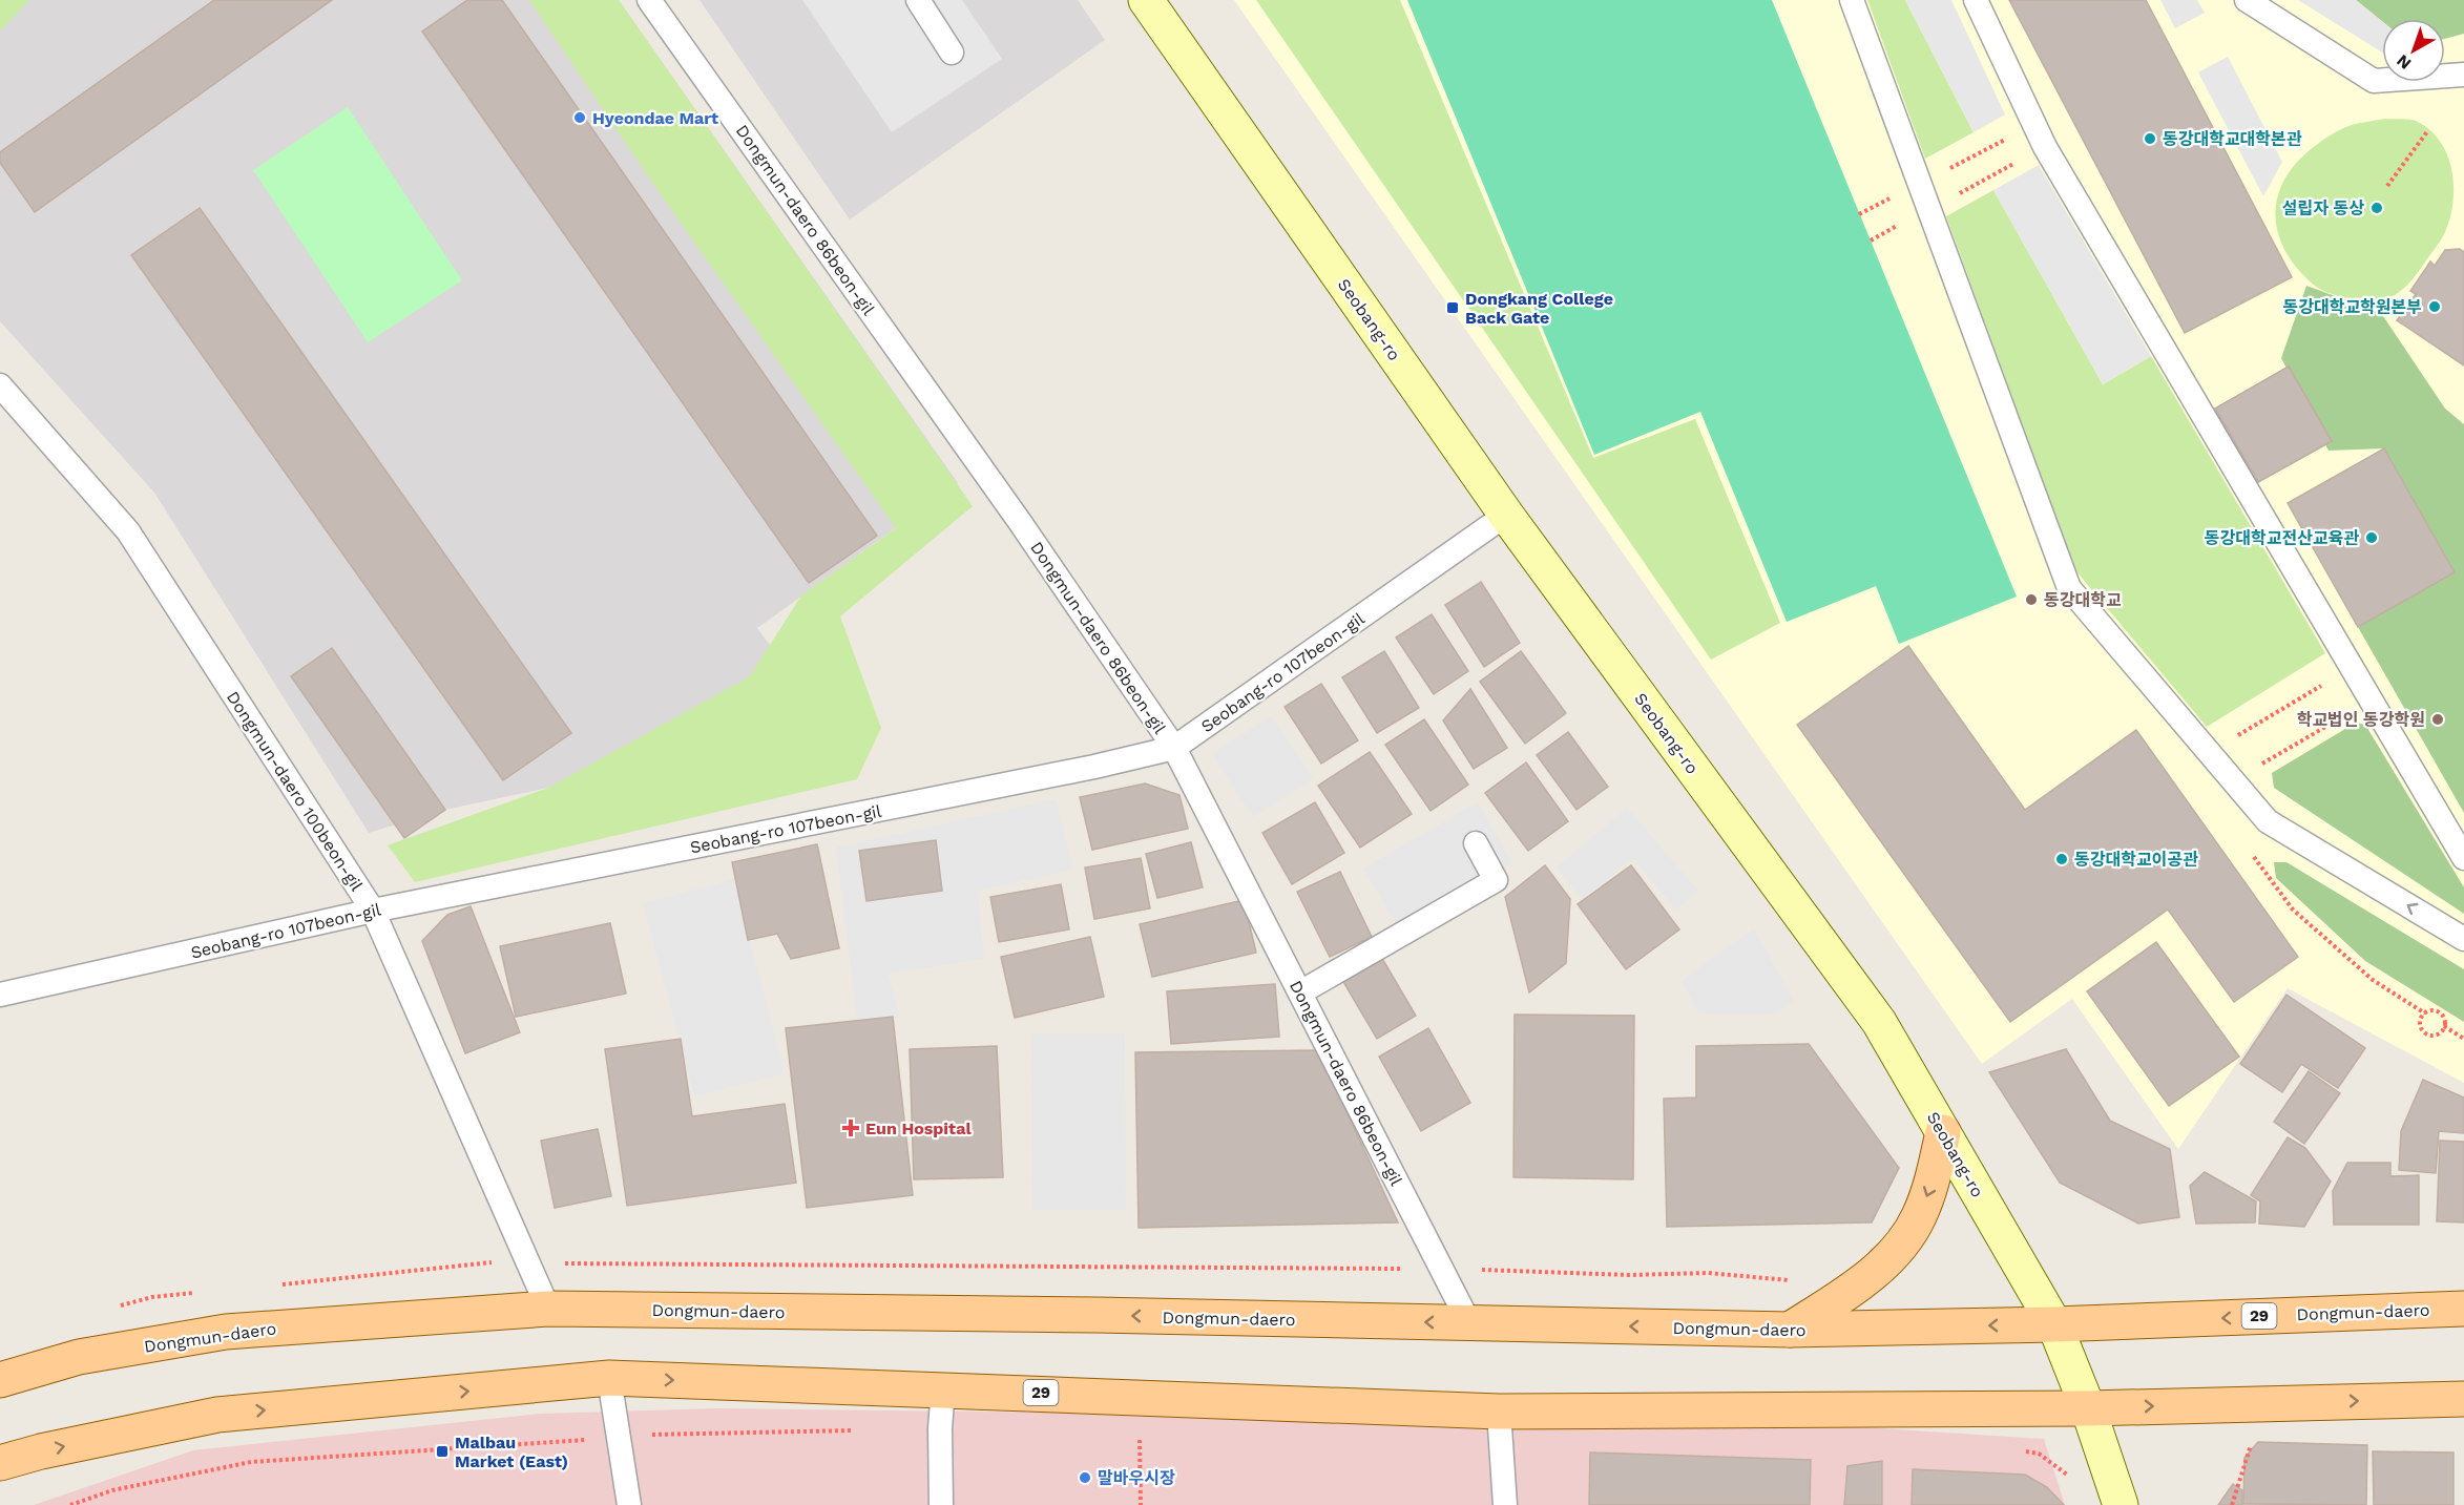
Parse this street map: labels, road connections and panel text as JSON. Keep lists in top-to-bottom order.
{
  "streets": {
    "main road": ["Seobang-ro", "Dongmun-daero", "29"],
    "lane": ["Dongmun-daero 86beon-gil", "Seobang-ro 107beon-gil", "Dongmun-daero 100beon-gil"]
  },
  "crossings": [
    ["Dongmun-daero 86beon-gil", "Seobang-ro 107beon-gil"],
    ["Dongmun-daero 86beon-gil", "Dongmun-daero"],
    ["Seobang-ro", "Seobang-ro 107beon-gil"],
    ["Seobang-ro", "Dongmun-daero"],
    ["Seobang-ro", "29"],
    ["Seobang-ro 107beon-gil", "Dongmun-daero 100beon-gil"],
    ["Dongmun-daero 100beon-gil", "Dongmun-daero"]
  ],
  "places": {
    "other": [
      "Hyeondae Mart",
      "동강대학교대학본관",
      "설립자 동상",
      "동강대학교학원본부",
      "동강대학교전산교육관",
      "동강대학교",
      "학교법인 동강학원",
      "동강대학교이공관",
      "말바우시장"
    ],
    "transit": ["Dongkang College Back Gate", "Malbau Market (East)"],
    "health": ["Eun Hospital"]
  },
  "north": "bottom left"
}
